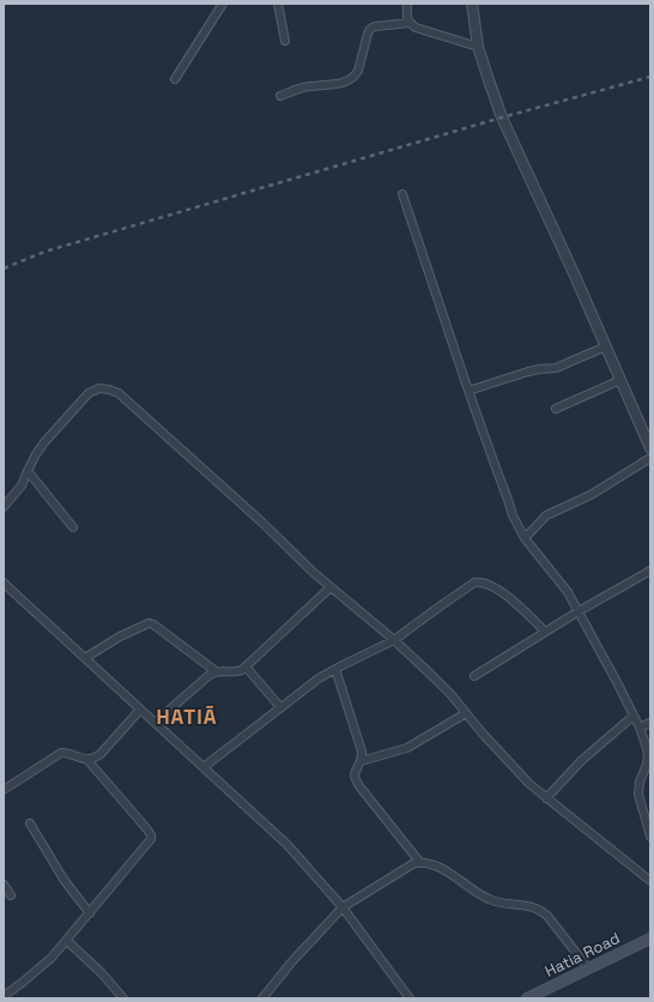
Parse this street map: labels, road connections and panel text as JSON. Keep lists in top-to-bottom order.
{
  "streets": {
    "main road": ["Hatia Road"]
  },
  "districts": ["HATIĀ"]
}
